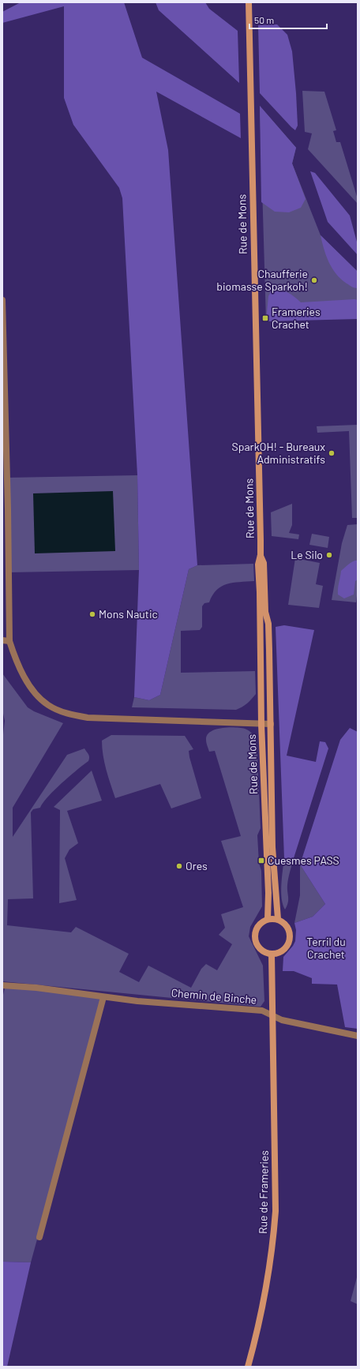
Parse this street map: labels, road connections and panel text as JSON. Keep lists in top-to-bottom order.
{
  "streets": {
    "main road": ["Rue de Mons", "Rue de Frameries"],
    "street": ["Chemin de Binche"]
  },
  "crossings": [
    ["Chemin de Binche", "Rue de Frameries"]
  ],
  "parks": ["Terril du Crachet"],
  "places": {
    "other": [
      "Chaufferie biomasse Sparkoh!",
      "SparkOH! - Bureaux Administratifs",
      "Le Silo",
      "Mons Nautic",
      "Ores"
    ],
    "transit": ["Frameries Crachet", "Cuesmes PASS"]
  },
  "scale_bar": "50 m"
}
